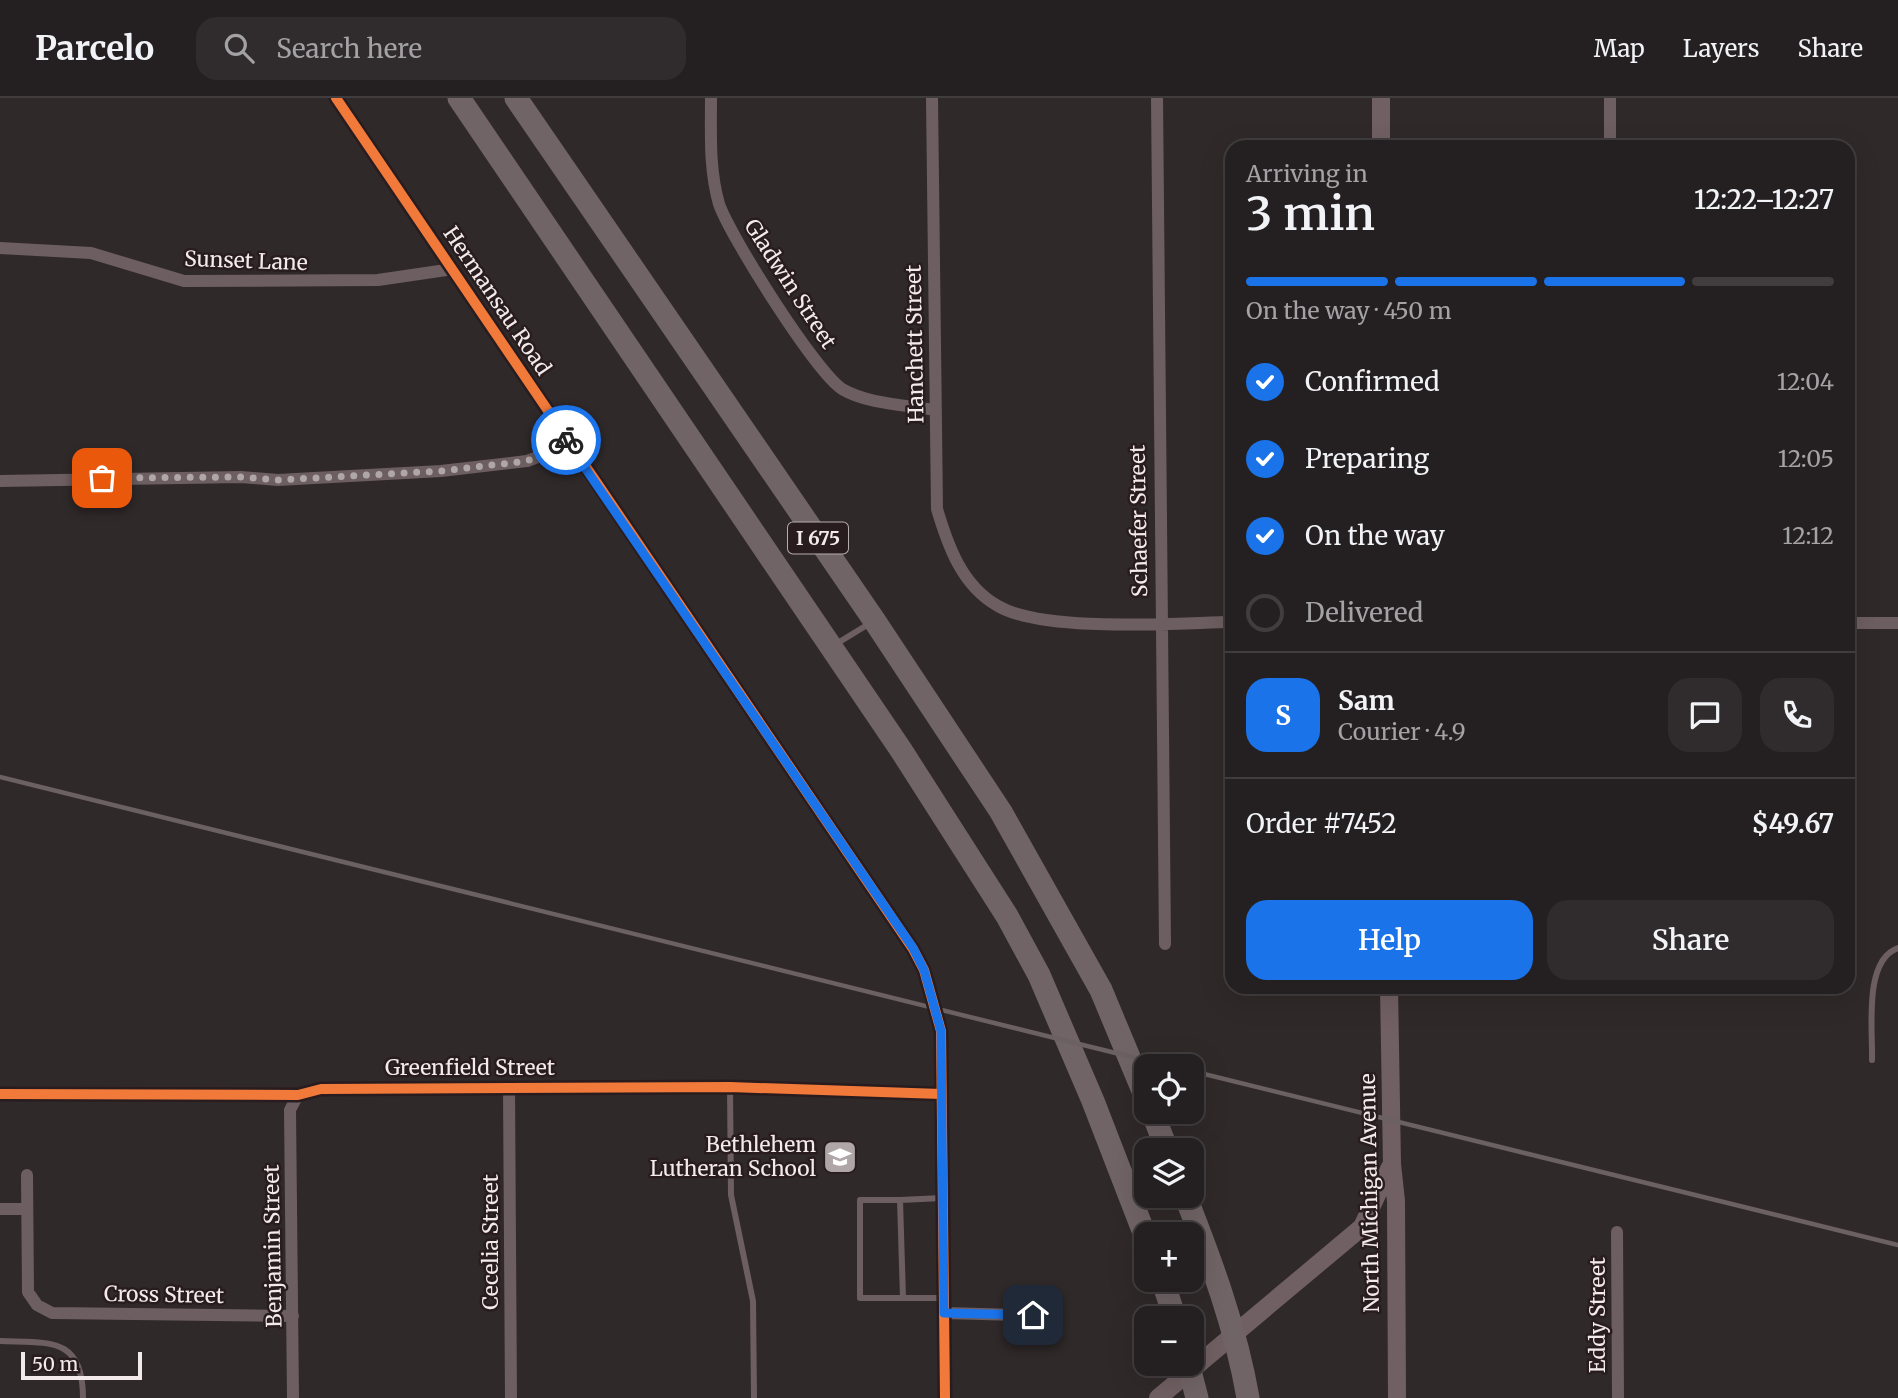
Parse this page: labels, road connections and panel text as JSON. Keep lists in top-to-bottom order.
{
  "streets": {
    "highway": ["I 675"],
    "street": [
      "Sunset Lane",
      "Gladwin Street",
      "Hermansau Road",
      "Hanchett Street",
      "Schaefer Street",
      "Greenfield Street",
      "North Michigan Avenue",
      "Cecelia Street",
      "Benjamin Street",
      "Cross Street",
      "Eddy Street"
    ]
  },
  "crossings": [
    ["Sunset Lane", "Hermansau Road"],
    ["Gladwin Street", "Hanchett Street"],
    ["Hermansau Road", "Greenfield Street"],
    ["Hanchett Street", "Schaefer Street"],
    ["Greenfield Street", "Cecelia Street"],
    ["Greenfield Street", "Benjamin Street"],
    ["Benjamin Street", "Cross Street"]
  ],
  "places": {
    "school or university": ["Bethlehem Lutheran School"]
  },
  "scale_bar": "50 m",
  "page": {
    "header": "Parcelo",
    "search": "Search here",
    "nav": ["Map", "Layers", "Share"],
    "heading": ["3 min", "Arriving in", "12:22–12:27"],
    "panel": [
      "Sam",
      "Courier · 4.9",
      "Order #7452",
      "$49.67"
    ],
    "bar": "On the way · 450 m",
    "list": [
      ["Confirmed", "12:04"],
      ["Preparing", "12:05"],
      ["On the way", "12:12"],
      "Delivered"
    ],
    "round": "S",
    "buttons": ["Help", "Share"],
    "map_buttons": ["+", "−"],
    "scale": "50 m"
  }
}
